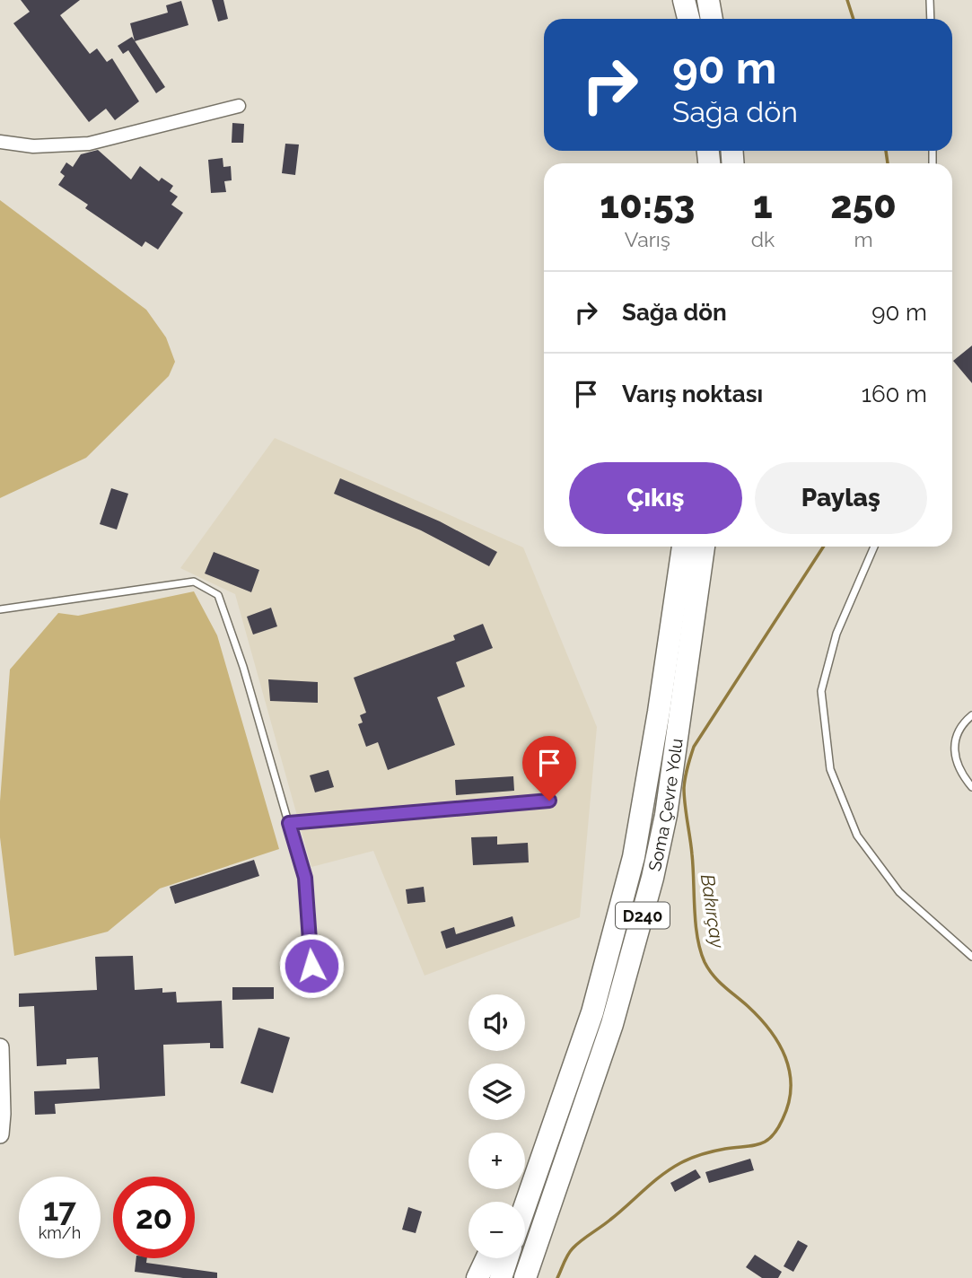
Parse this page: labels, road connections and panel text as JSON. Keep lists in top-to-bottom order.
{
  "streets": {
    "highway": ["Soma Çevre Yolu", "D240"]
  },
  "water": ["Bakırçay"],
  "page": {
    "turn": ["90 m", "Sağa dön"],
    "eta": [
      "10:53",
      "Varış",
      "1",
      "dk",
      "250",
      "m"
    ],
    "list": [
      {
        "name": "Sağa dön",
        "value": "90 m"
      },
      {
        "name": "Varış noktası",
        "value": "160 m"
      }
    ],
    "buttons": ["Çıkış", "Paylaş"],
    "map_buttons": ["+", "−"],
    "speed": "17 km/h",
    "limit": "20"
  }
}
